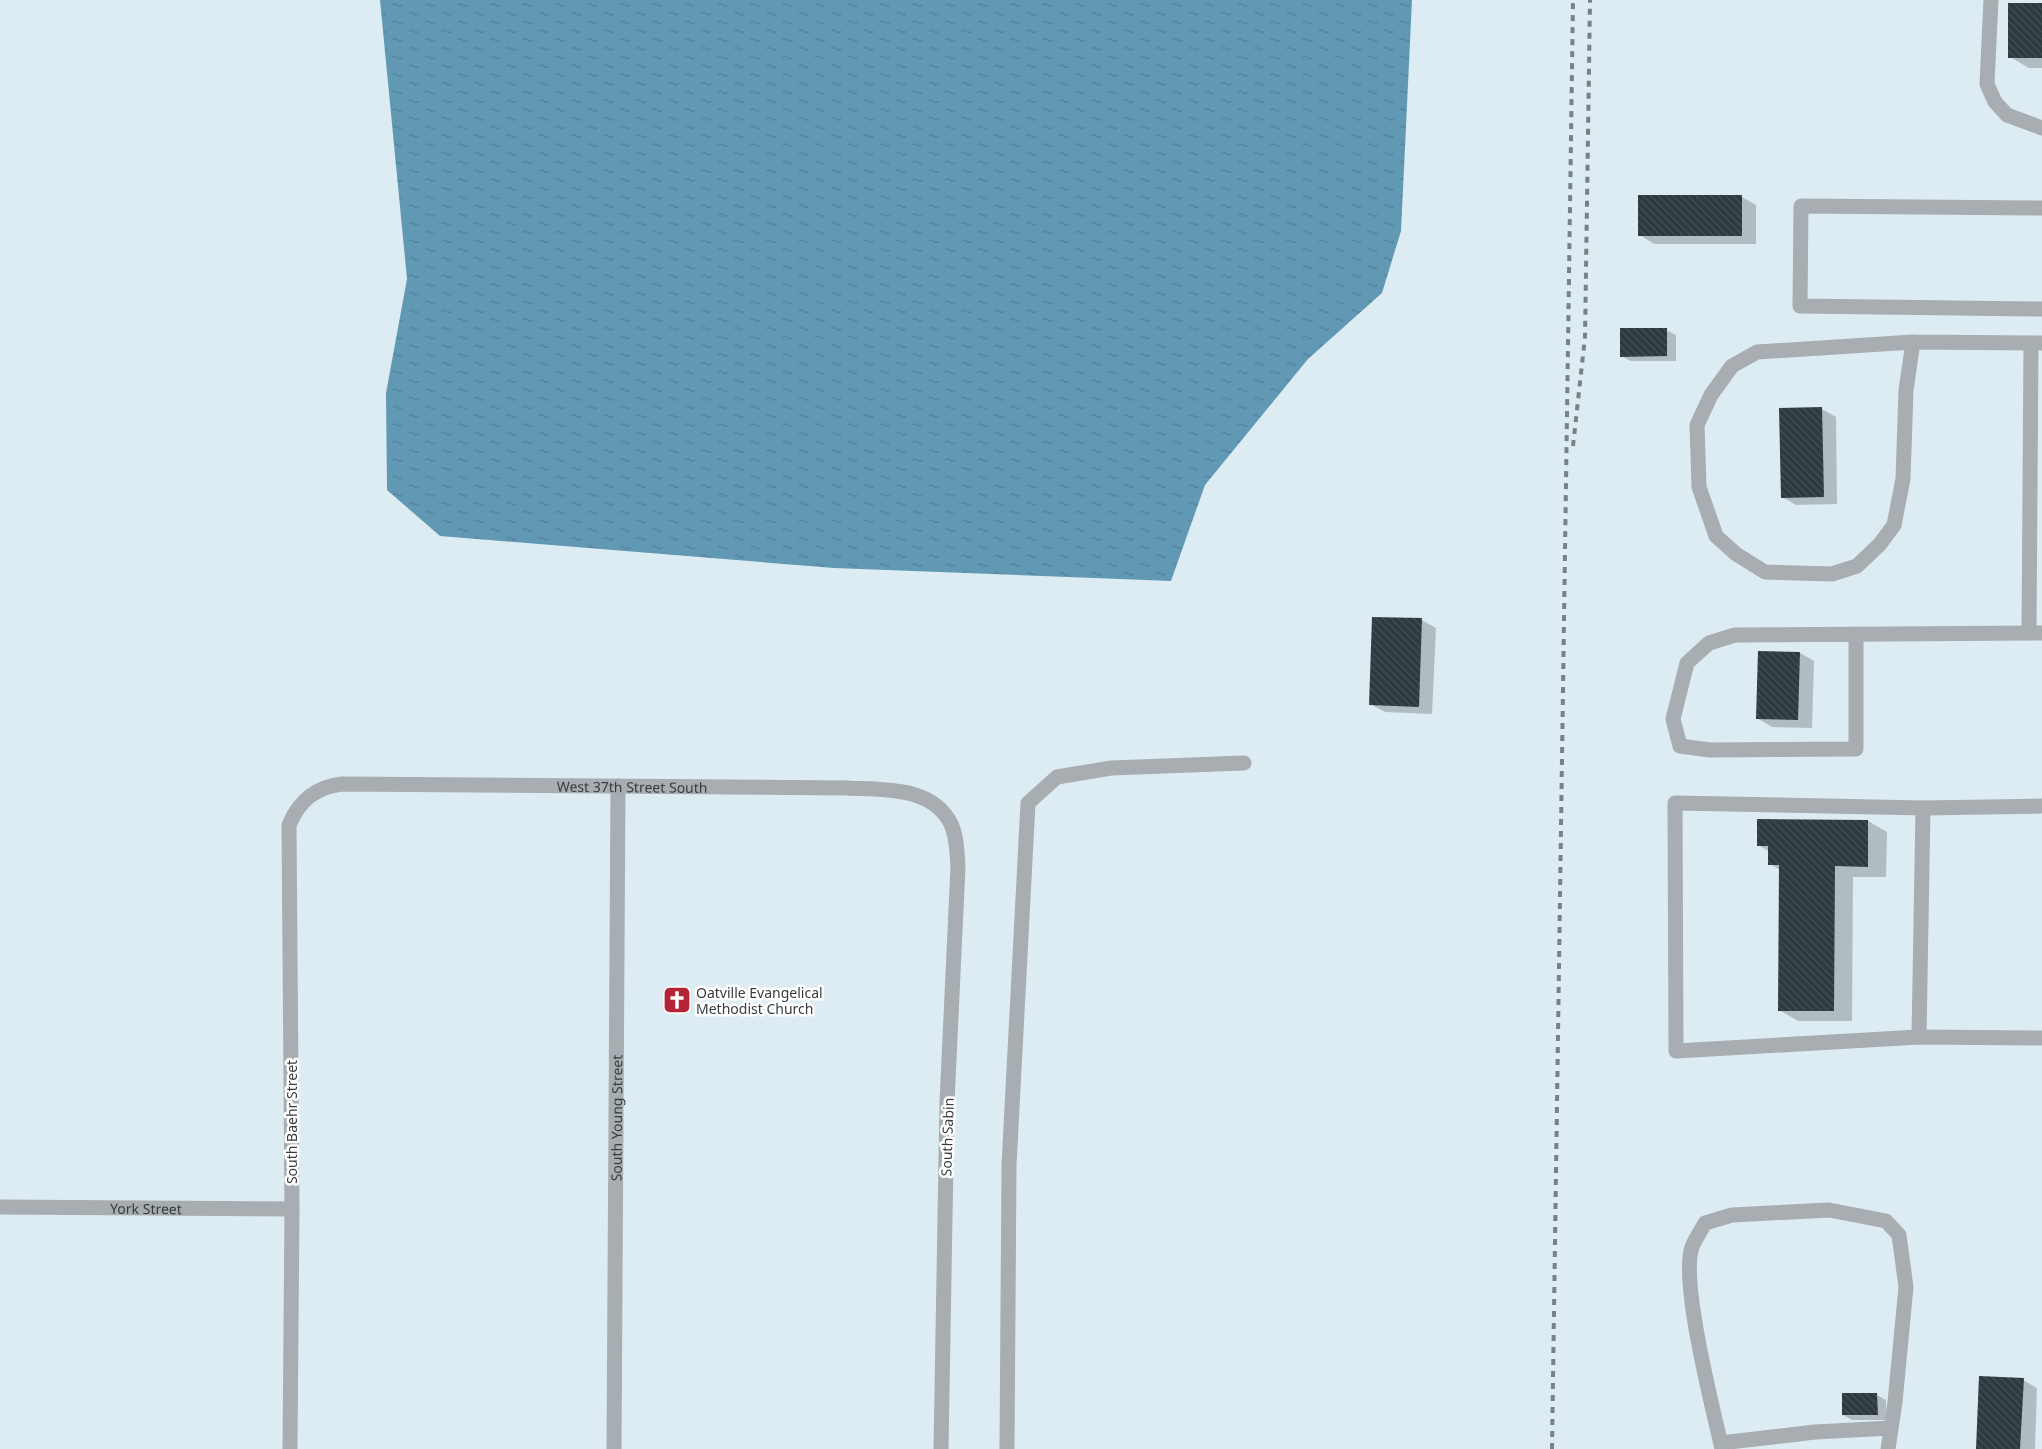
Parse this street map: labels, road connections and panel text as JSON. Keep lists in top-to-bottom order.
{
  "streets": {
    "street": [
      "West 37th Street South",
      "South Young Street",
      "South Baehr Street",
      "South Sabin",
      "York Street"
    ]
  },
  "crossings": [
    ["West 37th Street South", "South Young Street"],
    ["West 37th Street South", "South Baehr Street"],
    ["West 37th Street South", "South Sabin"],
    ["South Baehr Street", "York Street"]
  ],
  "places": {
    "church": ["Oatville Evangelical Methodist Church"]
  }
}
